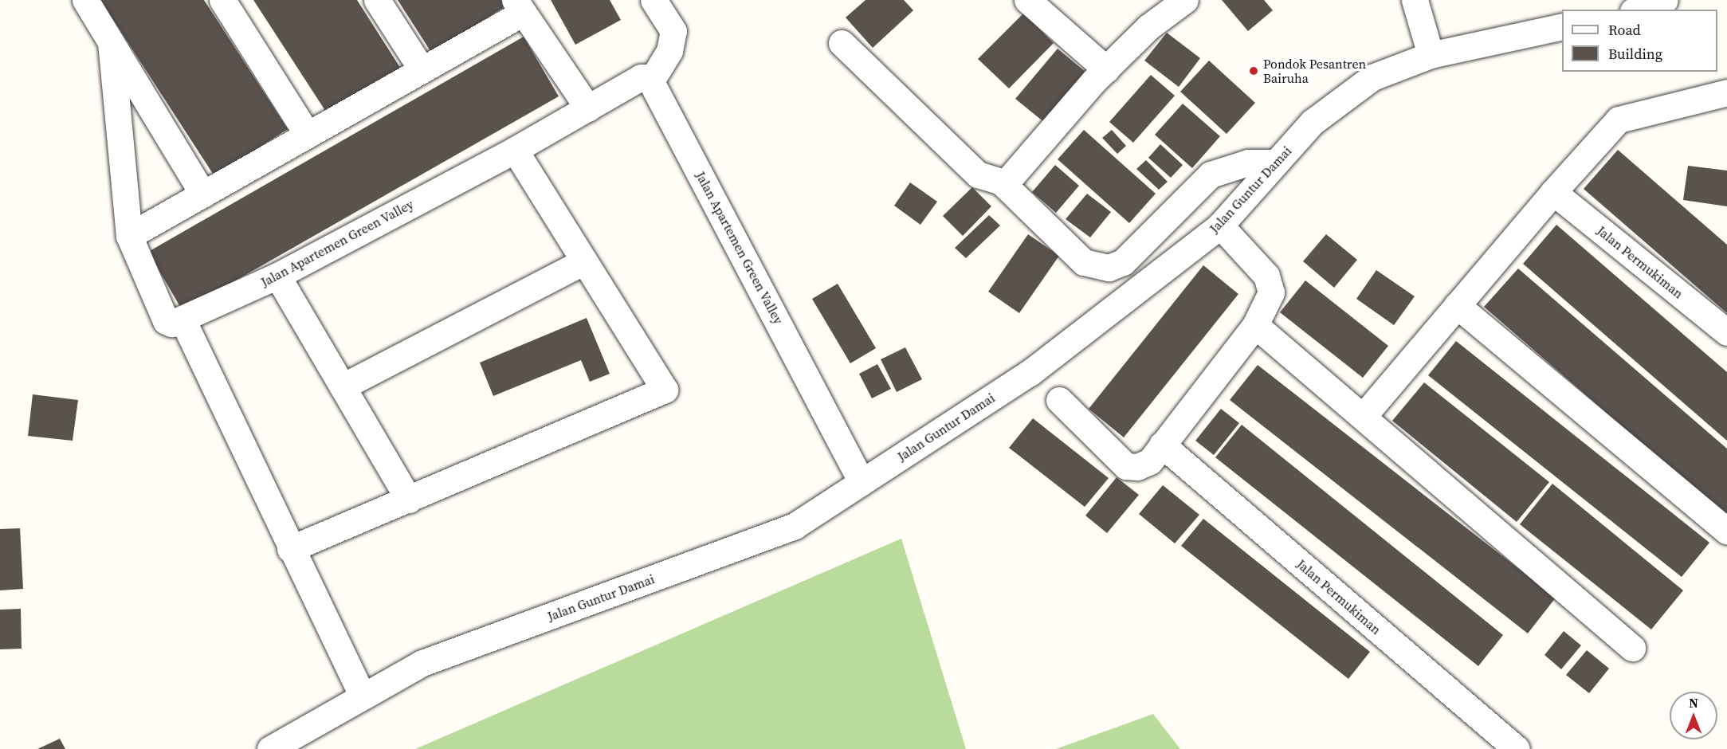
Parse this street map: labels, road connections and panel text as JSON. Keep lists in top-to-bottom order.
{
  "streets": {
    "street": ["Jalan Guntur Damai", "Jalan Apartemen Green Valley", "Jalan Permukiman"]
  },
  "crossings": [
    ["Jalan Guntur Damai", "Jalan Apartemen Green Valley"]
  ],
  "places": ["Pondok Pesantren Bairuha"],
  "legend": ["Road", "Building"],
  "north": "top"
}
